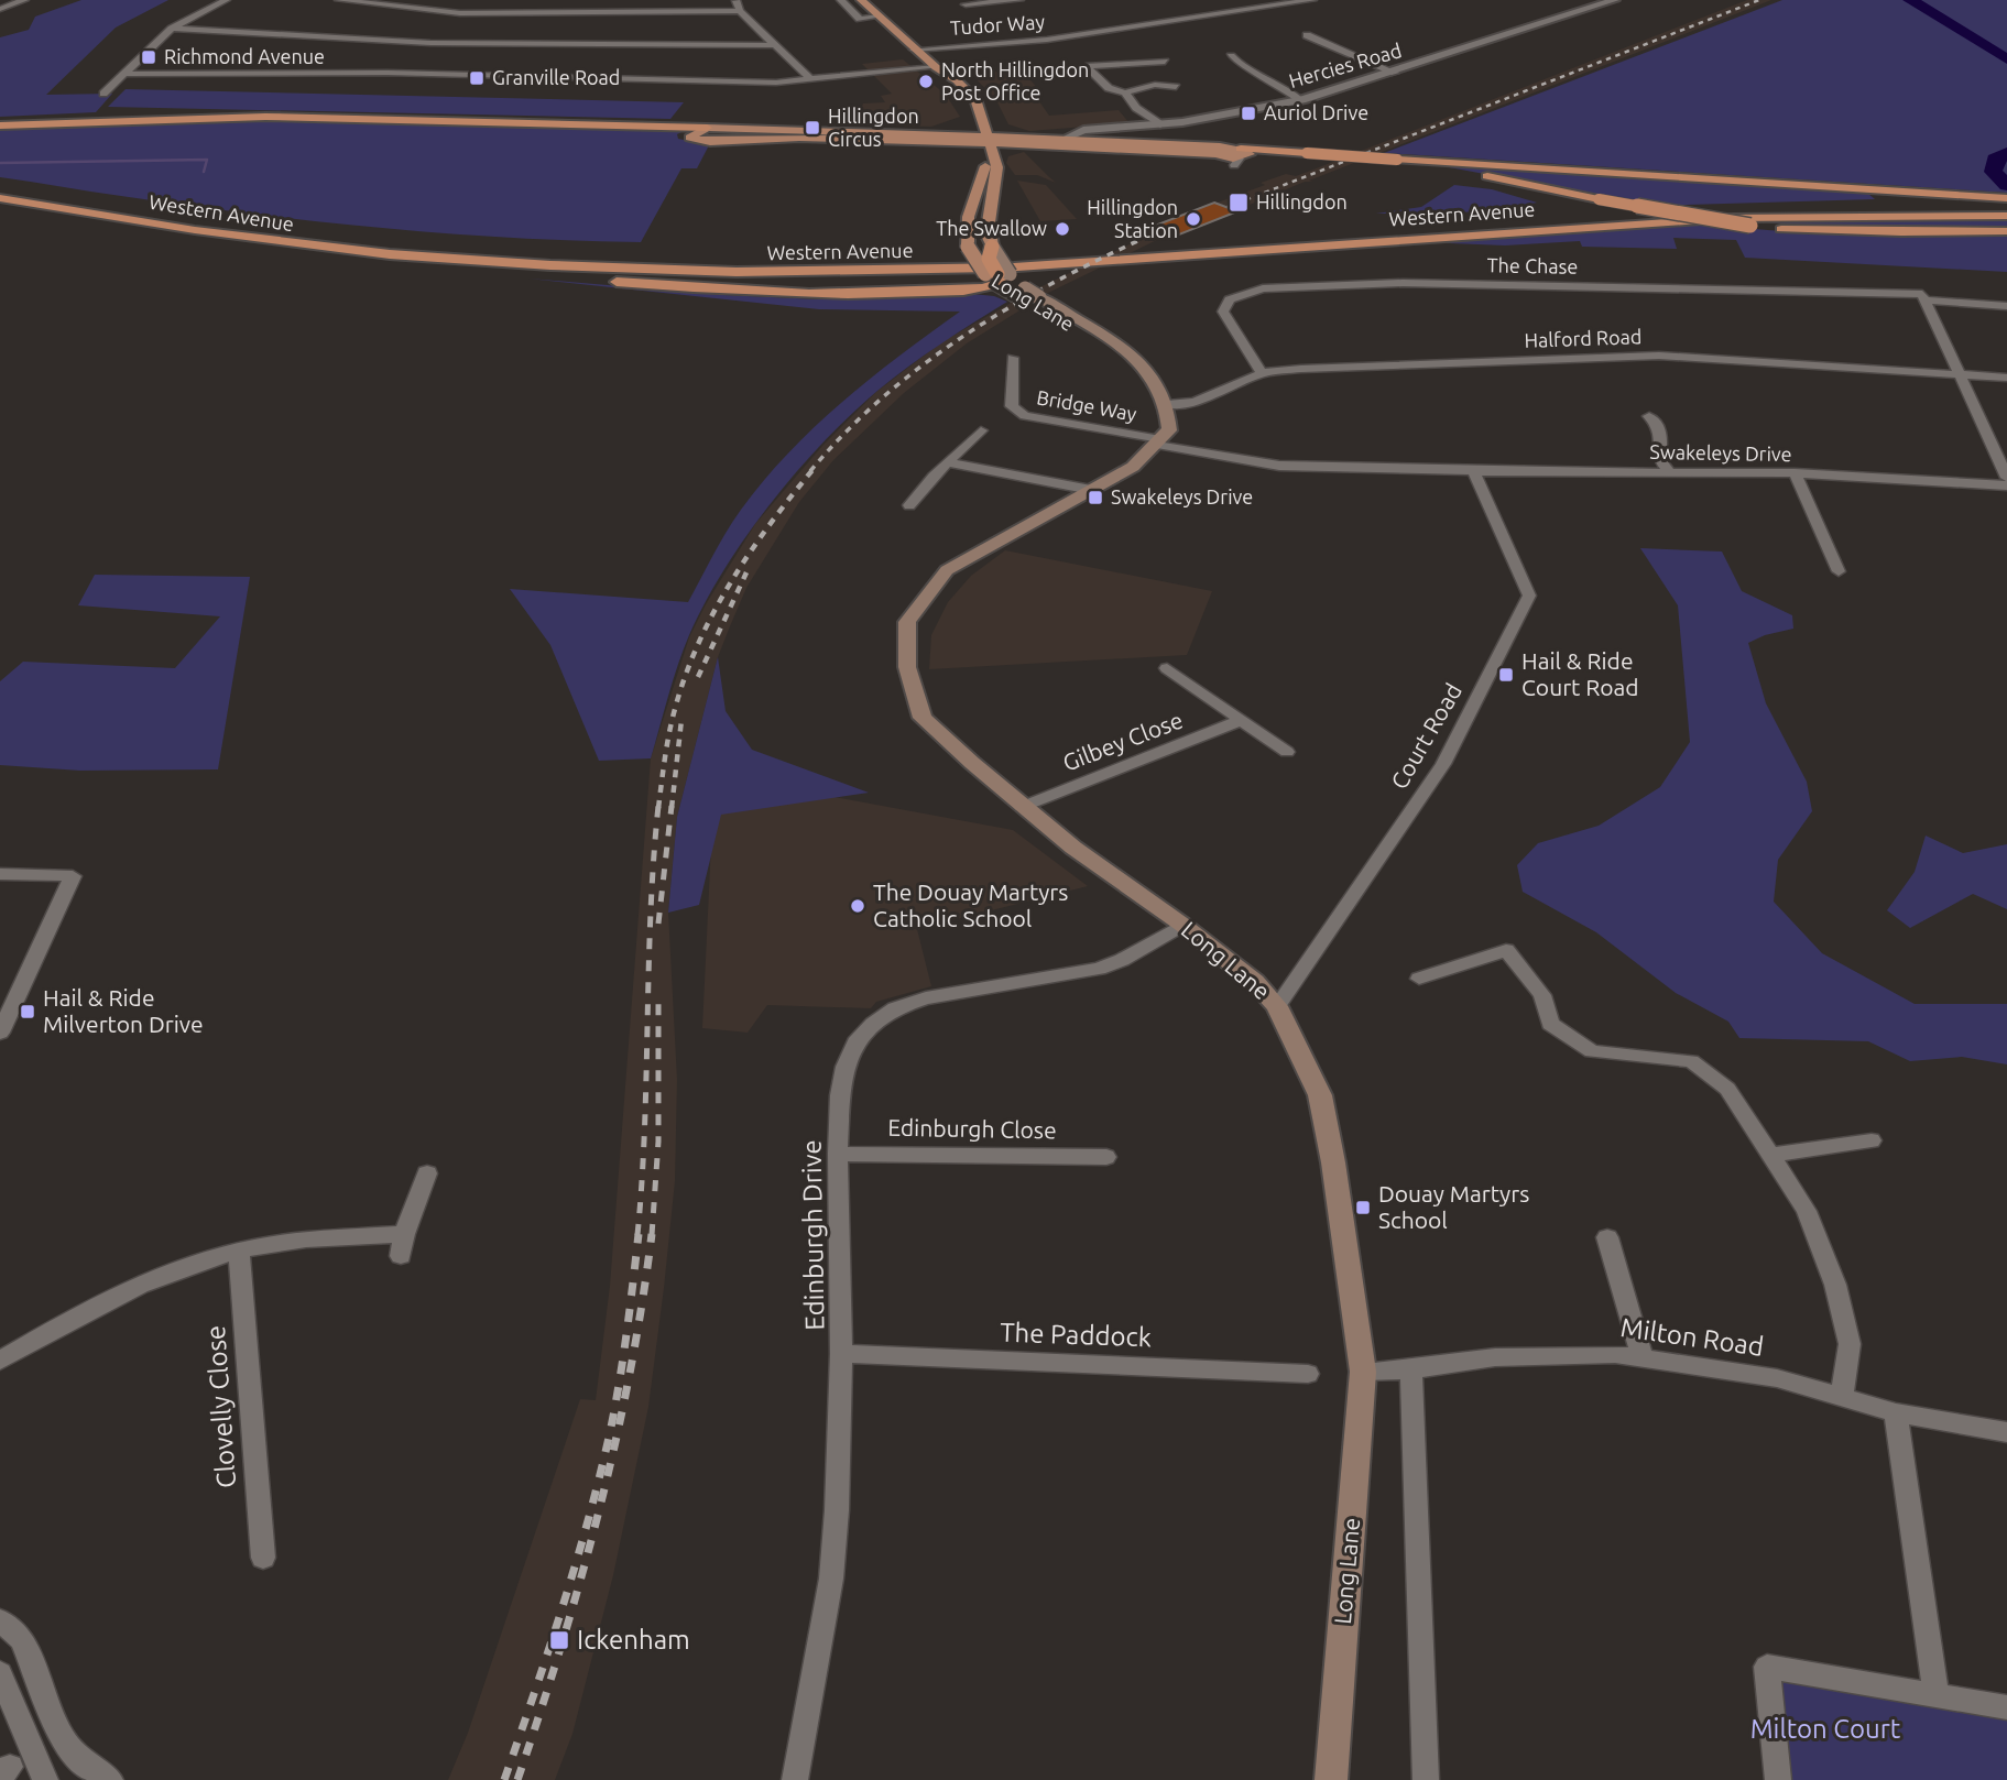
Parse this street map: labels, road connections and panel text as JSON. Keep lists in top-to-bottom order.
{
  "streets": {
    "highway": ["Western Avenue"],
    "main road": ["Long Lane"],
    "street": [
      "Tudor Way",
      "Hercies Road",
      "The Chase",
      "Halford Road",
      "Bridge Way",
      "Swakeleys Drive",
      "Court Road",
      "Gilbey Close",
      "Edinburgh Close",
      "Edinburgh Drive",
      "The Paddock",
      "Milton Road",
      "Clovelly Close"
    ]
  },
  "crossings": [
    ["Tudor Way", "Long Lane"],
    ["The Chase", "Halford Road"],
    ["Long Lane", "Halford Road"],
    ["Long Lane", "Bridge Way"],
    ["Long Lane", "Swakeleys Drive"],
    ["Long Lane", "Court Road"],
    ["Long Lane", "Gilbey Close"],
    ["Long Lane", "Edinburgh Drive"],
    ["Long Lane", "Milton Road"],
    ["Bridge Way", "Swakeleys Drive"],
    ["Swakeleys Drive", "Court Road"],
    ["Edinburgh Close", "Edinburgh Drive"],
    ["Edinburgh Drive", "The Paddock"]
  ],
  "parks": ["Milton Court"],
  "places": {
    "transit": [
      "Richmond Avenue",
      "Granville Road",
      "Auriol Drive",
      "Hillingdon Circus",
      "Hillingdon",
      "Swakeleys Drive",
      "Hail & Ride Court Road",
      "Hail & Ride Milverton Drive",
      "Douay Martyrs School",
      "Ickenham"
    ],
    "other": [
      "North Hillingdon Post Office",
      "Hillingdon Station",
      "The Swallow",
      "The Douay Martyrs Catholic School"
    ]
  }
}
